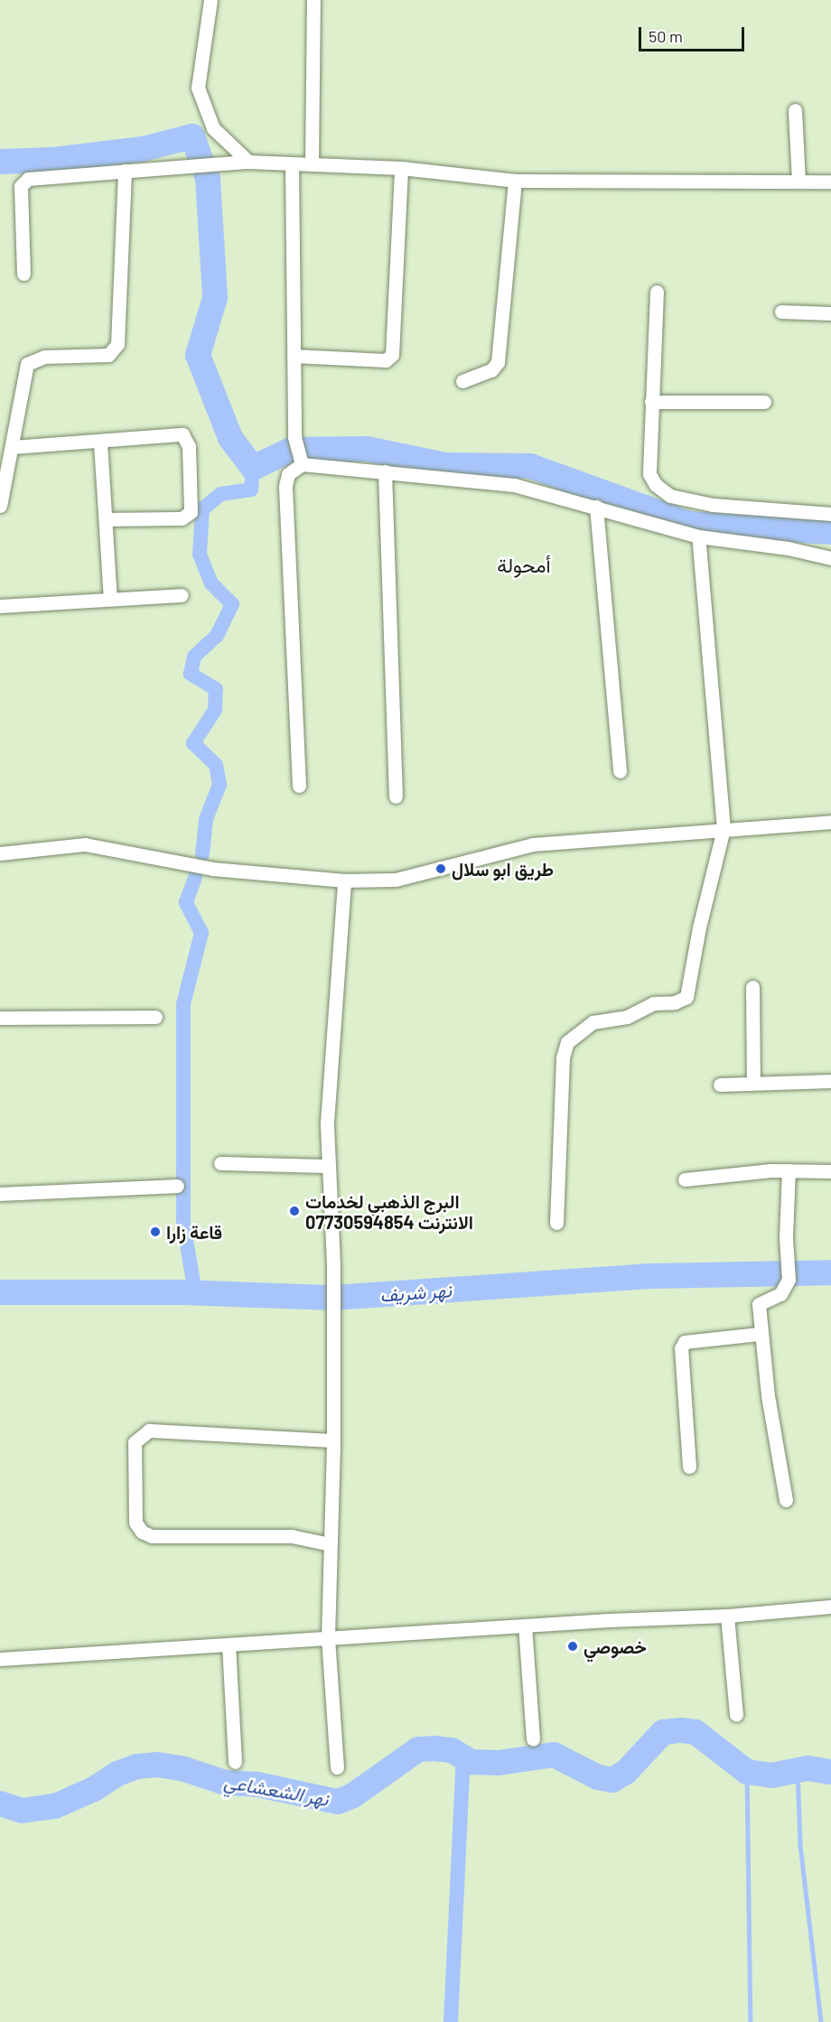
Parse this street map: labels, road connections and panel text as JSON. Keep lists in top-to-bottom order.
{
  "districts": ["أمحولة"],
  "water": ["نهر شريف", "نهر الشعشاعي"],
  "places": [
    "طريق ابو سلال",
    "البرج الذهبي لخدمات الانترنت 07730594854",
    "قاعة زارا",
    "خصوصي"
  ],
  "scale_bar": "50 m"
}
